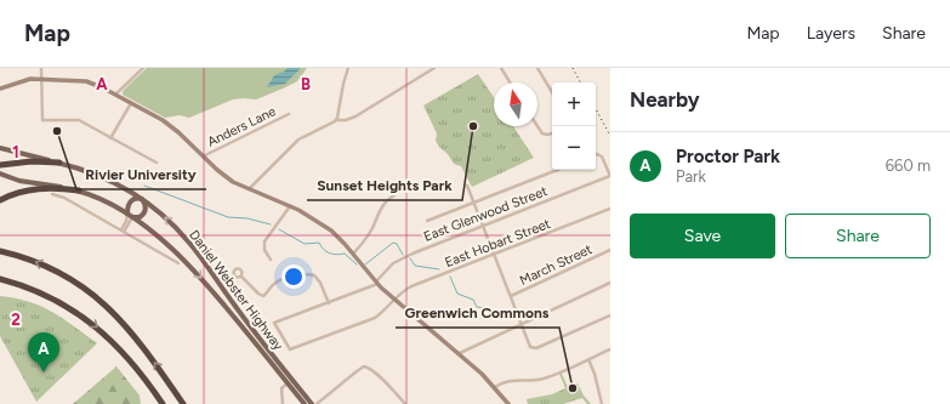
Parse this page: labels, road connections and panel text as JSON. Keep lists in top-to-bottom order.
{
  "streets": {
    "main road": ["Daniel Webster Highway"],
    "street": [
      "Anders Lane",
      "East Glenwood Street",
      "East Hobart Street",
      "March Street"
    ]
  },
  "places": ["Sunset Heights Park", "Rivier University", "Greenwich Commons"],
  "north": "top",
  "page": {
    "header": "Map",
    "nav": ["Map", "Layers", "Share"],
    "heading": "Nearby",
    "map_buttons": ["+", "−"],
    "list": [
      {
        "mark": "A",
        "name": "Proctor Park",
        "note": "Park",
        "value": "660 m"
      }
    ],
    "buttons": ["Save", "Share"],
    "pins": "A"
  },
  "grid": {
    "columns": ["A", "B"],
    "rows": ["1", "2"]
  }
}
